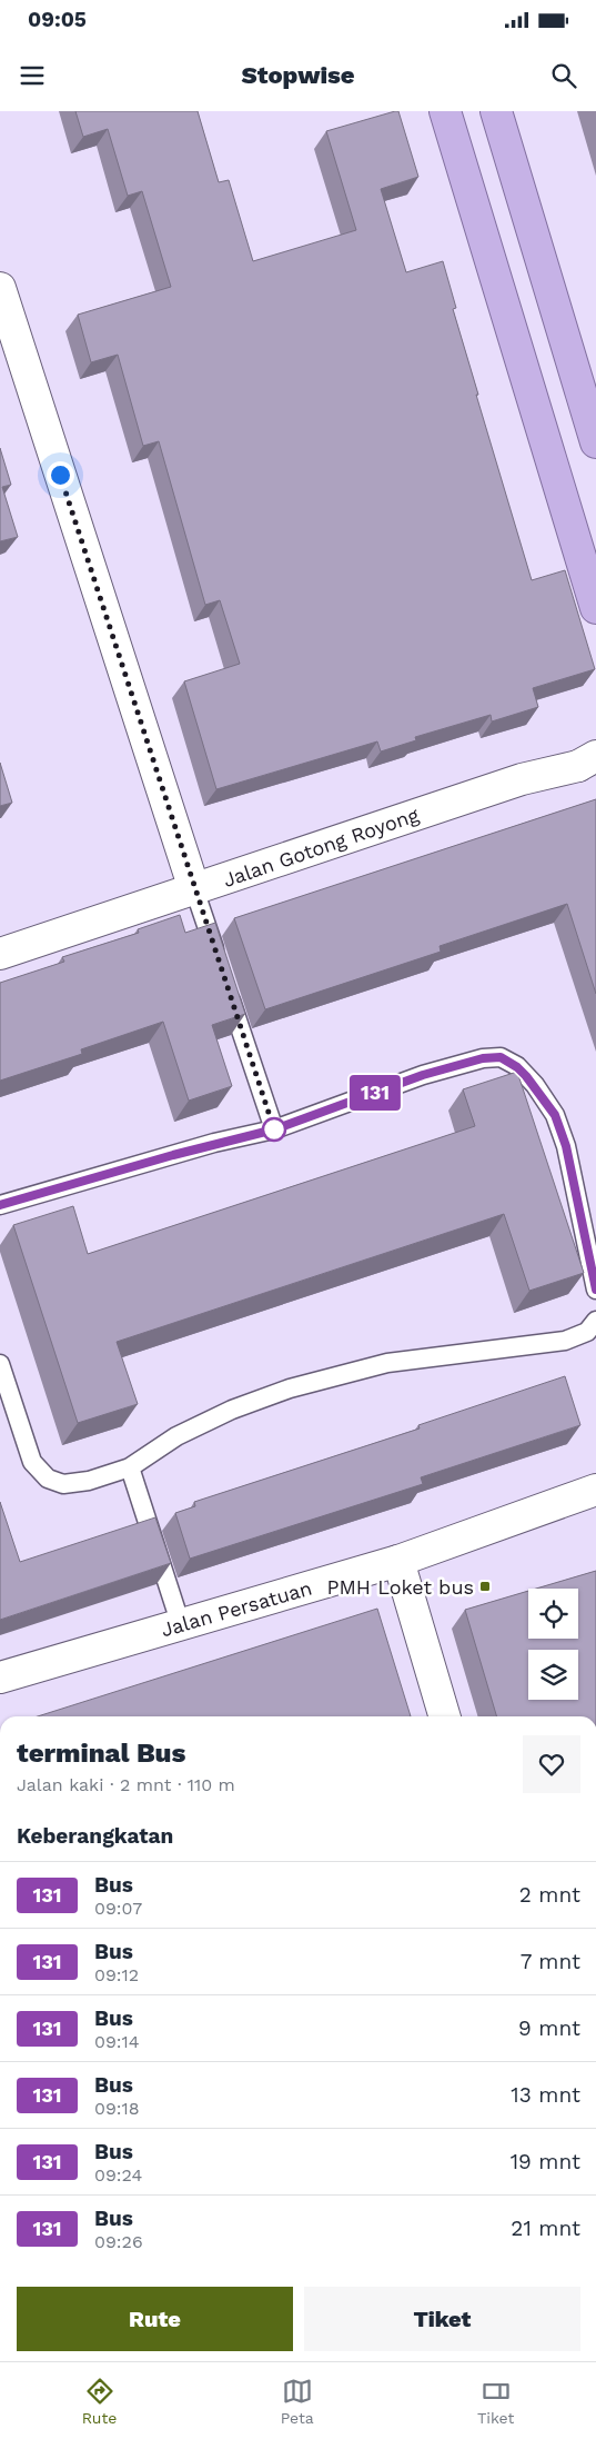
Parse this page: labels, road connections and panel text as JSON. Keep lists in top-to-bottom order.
{
  "streets": {
    "street": ["Jalan Gotong Royong", "Jalan Persatuan"]
  },
  "places": {
    "transit": ["PMH Loket bus"]
  },
  "lines": ["bus line 131"],
  "page": {
    "status": "09:05",
    "header": "Stopwise",
    "on_map": "131",
    "heading": [
      ["terminal Bus", "Jalan kaki · 2 mnt · 110 m"],
      "Keberangkatan"
    ],
    "list": [
      {
        "mark": "131",
        "name": "Bus",
        "note": "09:07",
        "value": "2 mnt"
      },
      {
        "mark": "131",
        "name": "Bus",
        "note": "09:12",
        "value": "7 mnt"
      },
      {
        "mark": "131",
        "name": "Bus",
        "note": "09:14",
        "value": "9 mnt"
      },
      {
        "mark": "131",
        "name": "Bus",
        "note": "09:18",
        "value": "13 mnt"
      },
      {
        "mark": "131",
        "name": "Bus",
        "note": "09:24",
        "value": "19 mnt"
      },
      {
        "mark": "131",
        "name": "Bus",
        "note": "09:26",
        "value": "21 mnt"
      }
    ],
    "buttons": ["Rute", "Tiket"],
    "tabs": ["Rute", "Peta", "Tiket"]
  }
}
